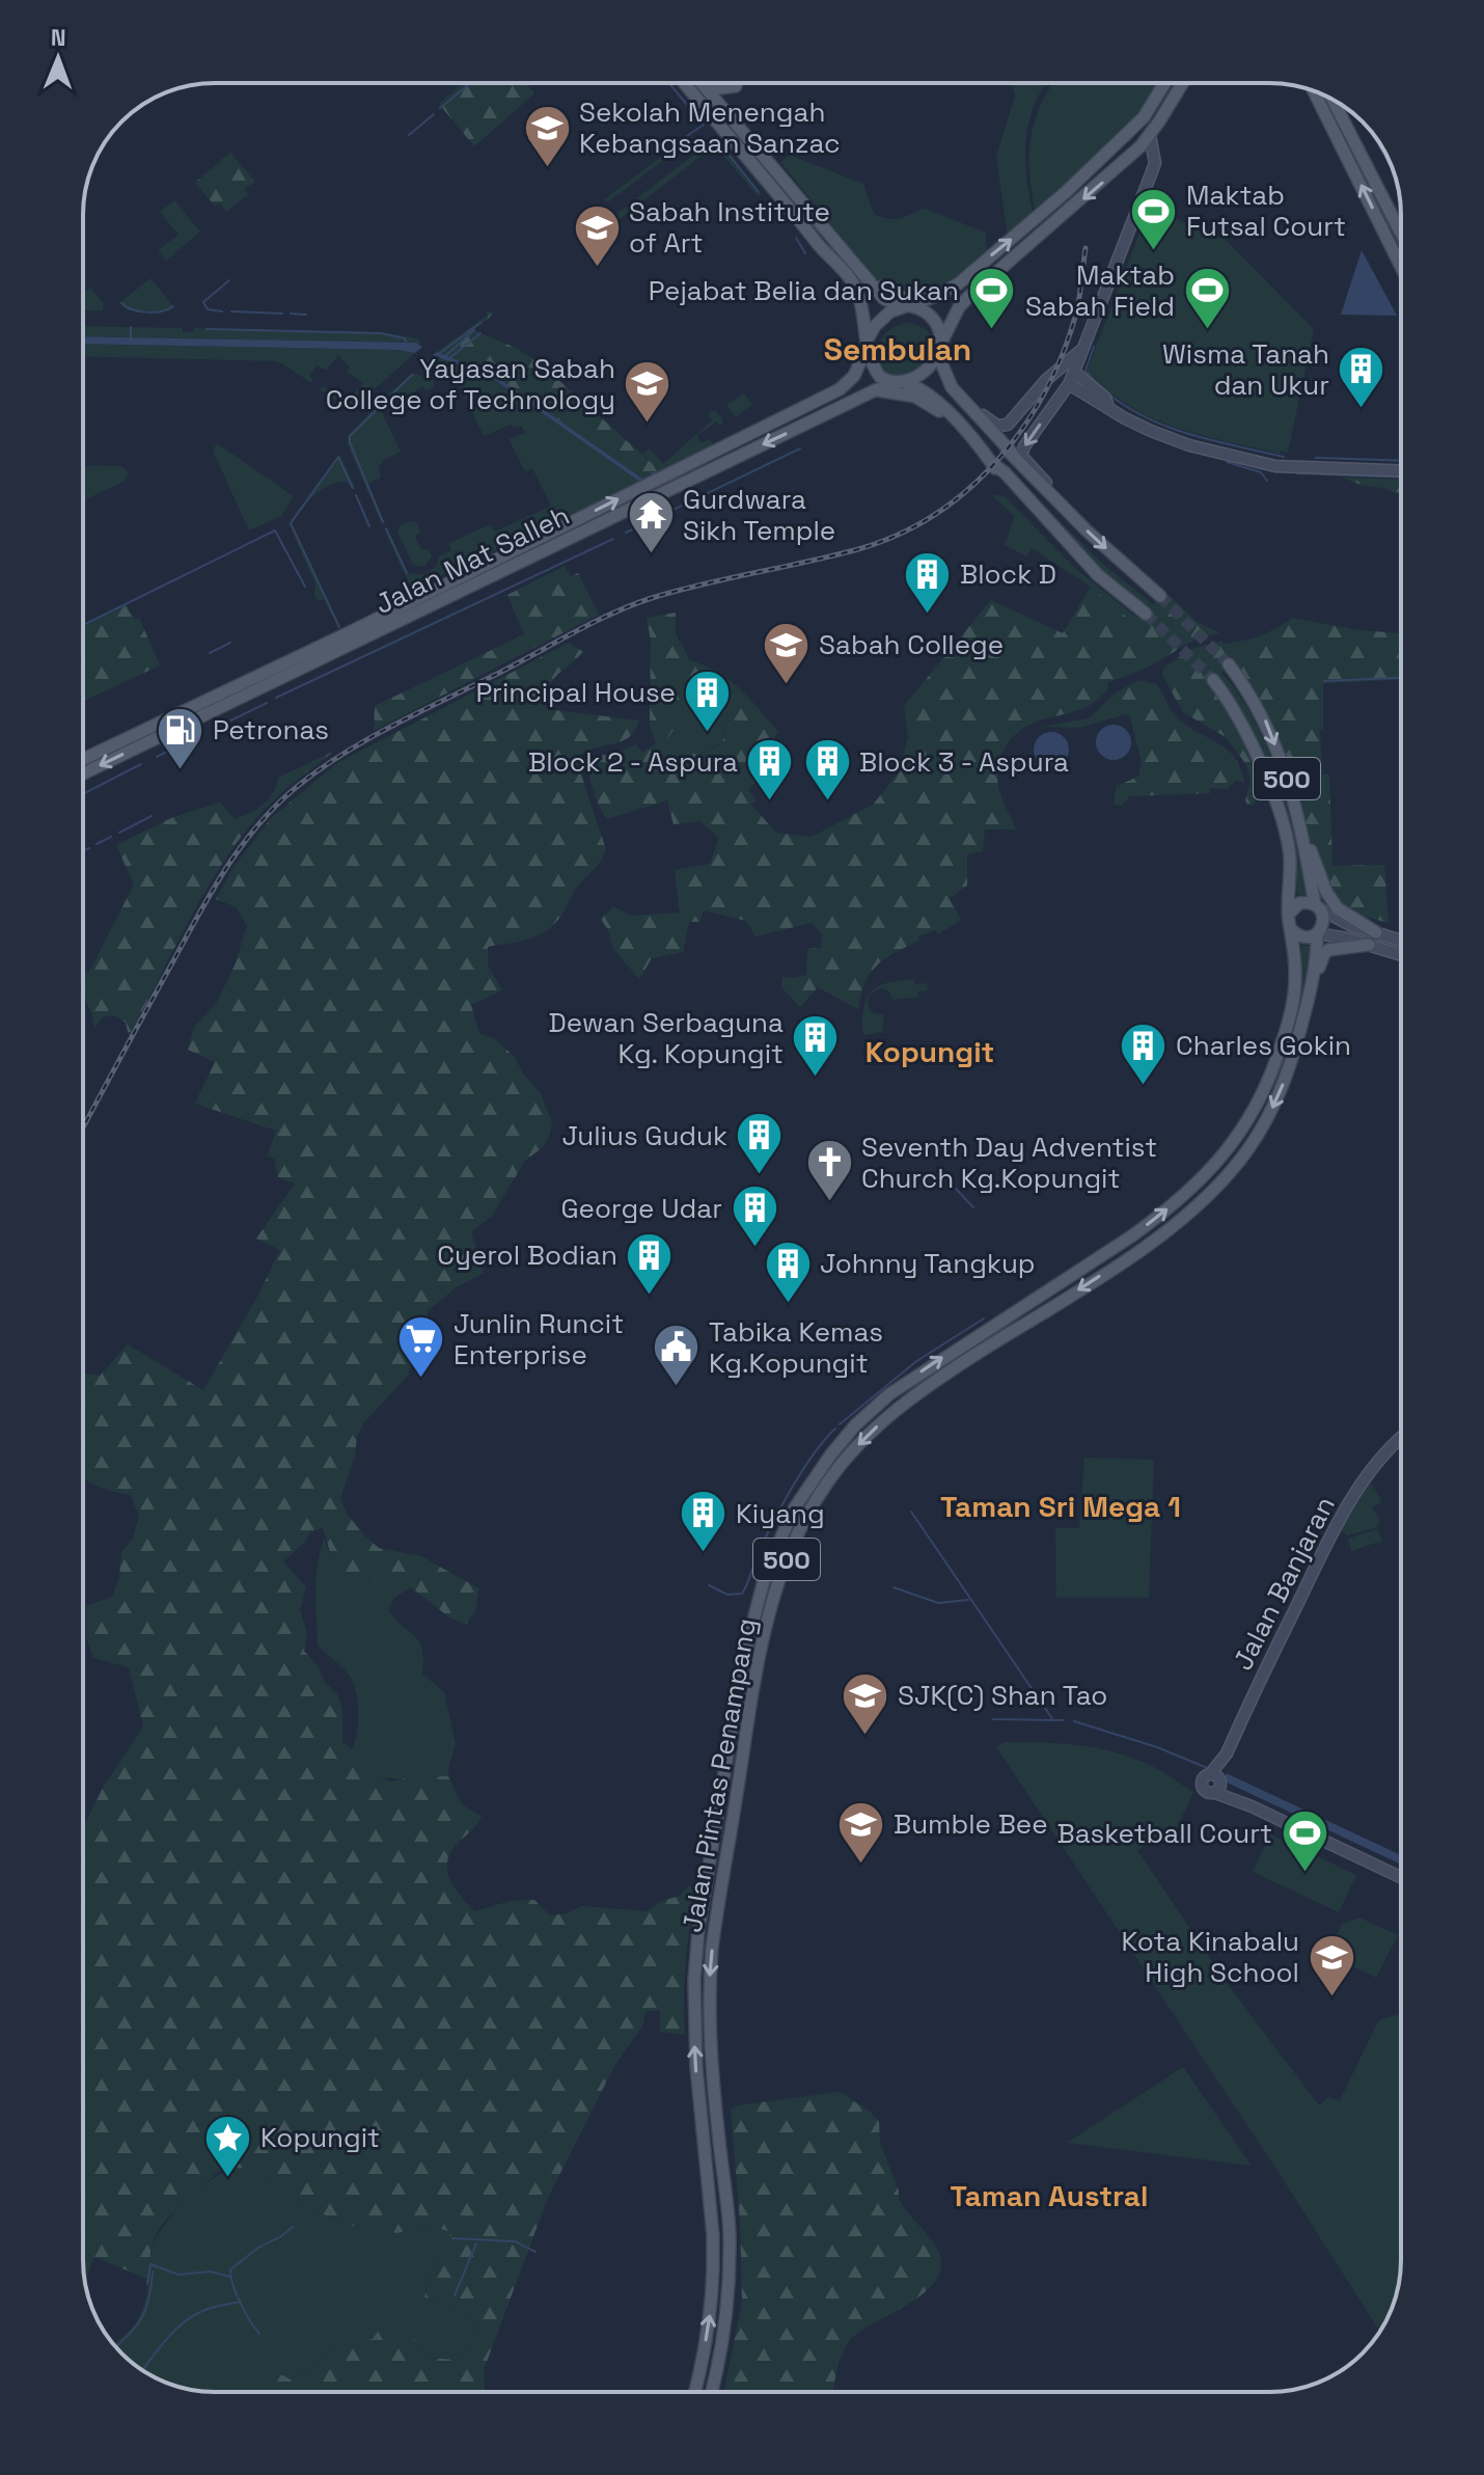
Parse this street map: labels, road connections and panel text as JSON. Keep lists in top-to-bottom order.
{
  "streets": {
    "main road": ["Jalan Mat Salleh", "500", "Jalan Pintas Penampang"],
    "street": ["Jalan Banjaran"]
  },
  "crossings": [
    ["500", "Jalan Pintas Penampang"]
  ],
  "districts": [
    "Sembulan",
    "Kopungit",
    "Taman Sri Mega 1",
    "Taman Austral"
  ],
  "places": {
    "school or university": [
      "Sekolah Menengah Kebangsaan Sanzac",
      "Sabah Institute of Art",
      "Yayasan Sabah College of Technology",
      "Sabah College",
      "SJK(C) Shan Tao",
      "Bumble Bee",
      "Kota Kinabalu High School"
    ],
    "sports": [
      "Maktab Futsal Court",
      "Pejabat Belia dan Sukan",
      "Maktab Sabah Field",
      "Basketball Court"
    ],
    "building": [
      "Wisma Tanah dan Ukur",
      "Block D",
      "Principal House",
      "Block 2 - Aspura",
      "Block 3 - Aspura",
      "Dewan Serbaguna Kg. Kopungit",
      "Charles Gokin",
      "Julius Guduk",
      "George Udar",
      "Cyerol Bodian",
      "Johnny Tangkup",
      "Kiyang"
    ],
    "temple": ["Gurdwara Sikh Temple"],
    "fuel station": ["Petronas"],
    "church": ["Seventh Day Adventist Church Kg.Kopungit"],
    "supermarket": ["Junlin Runcit Enterprise"],
    "public building": ["Tabika Kemas Kg.Kopungit"],
    "place": ["Kopungit"]
  },
  "north": "top"
}
